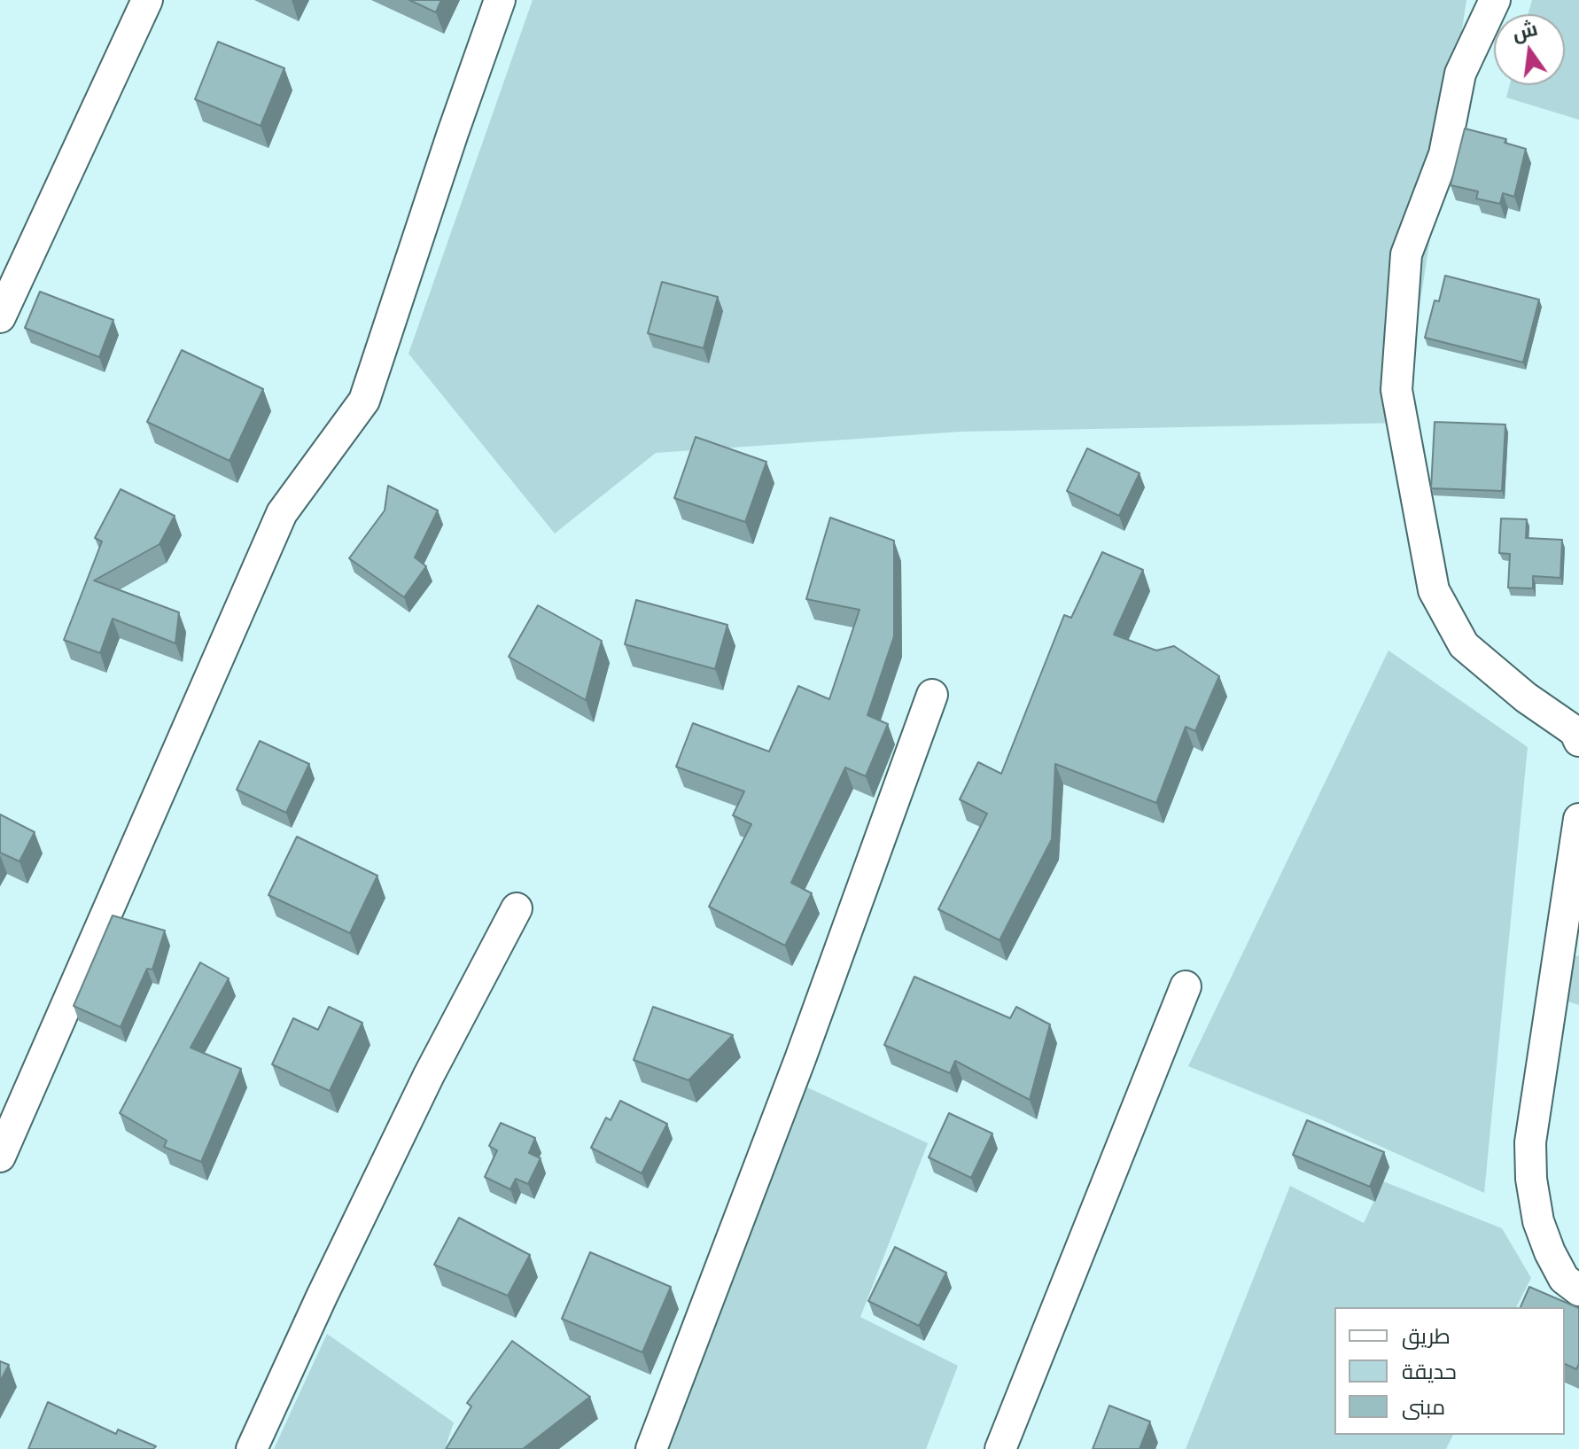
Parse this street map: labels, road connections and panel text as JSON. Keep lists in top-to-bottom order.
{
  "legend": ["طريق", "حديقة", "مبنى"],
  "north": "top"
}
